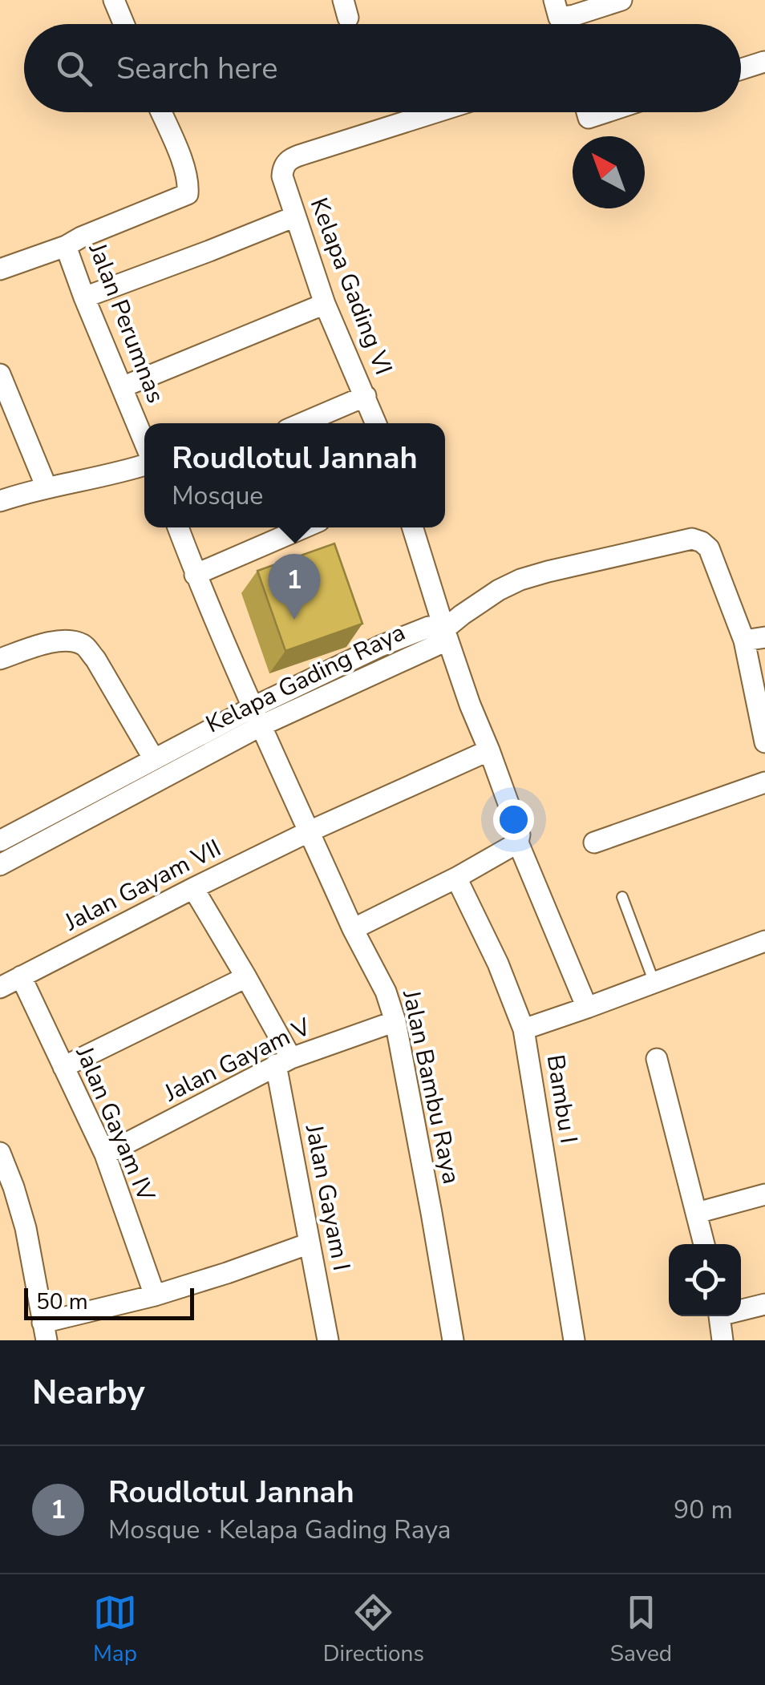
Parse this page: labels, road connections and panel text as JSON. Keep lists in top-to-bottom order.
{
  "streets": {
    "street": [
      "Kelapa Gading VI",
      "Jalan Perumnas",
      "Kelapa Gading Raya",
      "Jalan Gayam VII",
      "Jalan Gayam V",
      "Jalan Bambu Raya",
      "Bambu I",
      "Jalan Gayam IV",
      "Jalan Gayam I"
    ]
  },
  "crossings": [
    ["Kelapa Gading Raya", "Jalan Bambu Raya"],
    ["Jalan Gayam VII", "Jalan Bambu Raya"],
    ["Jalan Gayam VII", "Jalan Gayam IV"],
    ["Jalan Gayam VII", "Jalan Gayam I"],
    ["Jalan Gayam V", "Jalan Bambu Raya"],
    ["Jalan Gayam V", "Jalan Gayam IV"],
    ["Jalan Gayam V", "Jalan Gayam I"]
  ],
  "scale_bar": "50 m",
  "north": "top left",
  "page": {
    "search": "Search here",
    "popup": ["Roudlotul Jannah", "Mosque"],
    "pins": "1",
    "scale": "50 m",
    "heading": "Nearby",
    "list": [
      {
        "mark": "1",
        "name": "Roudlotul Jannah",
        "note": "Mosque · Kelapa Gading Raya",
        "value": "90 m"
      }
    ],
    "nav": ["Map", "Directions", "Saved"]
  }
}
